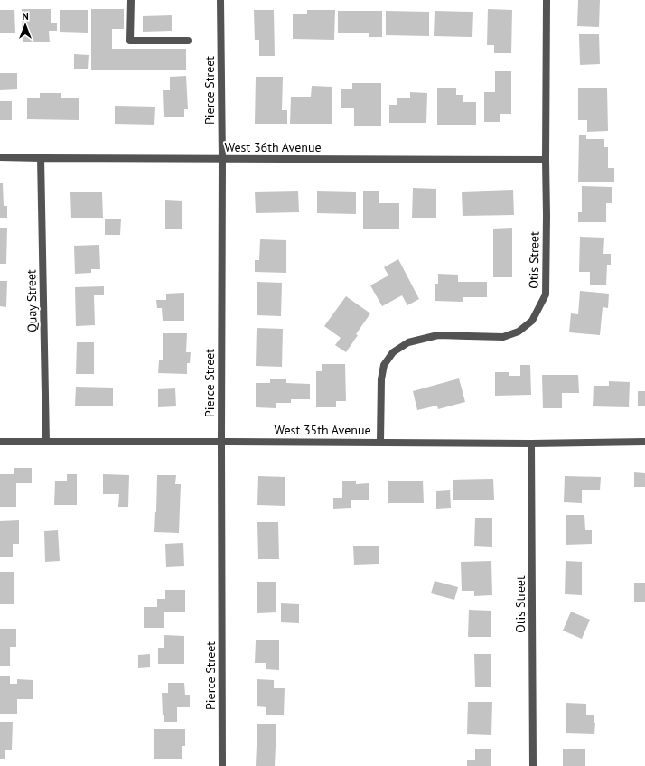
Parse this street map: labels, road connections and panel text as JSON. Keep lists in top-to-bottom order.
{
  "streets": {
    "street": [
      "Pierce Street",
      "West 36th Avenue",
      "Otis Street",
      "Quay Street",
      "West 35th Avenue"
    ]
  },
  "crossings": [
    ["Pierce Street", "West 36th Avenue"],
    ["Pierce Street", "West 35th Avenue"],
    ["West 36th Avenue", "Otis Street"],
    ["West 36th Avenue", "Quay Street"],
    ["Otis Street", "West 35th Avenue"],
    ["Quay Street", "West 35th Avenue"]
  ],
  "north": "top"
}
